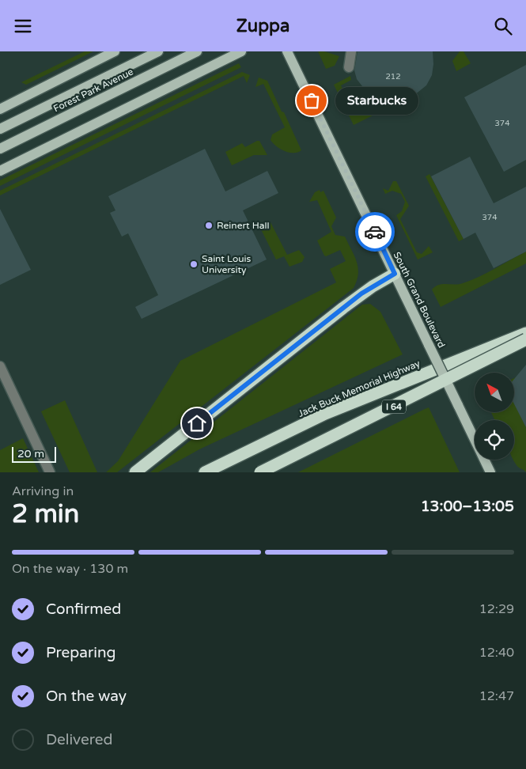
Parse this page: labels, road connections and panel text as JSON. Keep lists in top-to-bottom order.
{
  "streets": {
    "highway": ["Jack Buck Memorial Highway", "I 64"],
    "main road": ["Forest Park Avenue", "South Grand Boulevard"]
  },
  "places": ["Starbucks", "Reinert Hall", "Saint Louis University"],
  "house_numbers": ["212", "374", "374"],
  "scale_bar": "20 m",
  "north": "top left",
  "page": {
    "header": "Zuppa",
    "bubble": "Starbucks",
    "scale": "20 m",
    "heading": ["2 min", "Arriving in", "13:00–13:05"],
    "bar": "On the way · 130 m",
    "list": [
      ["Confirmed", "12:29"],
      ["Preparing", "12:40"],
      ["On the way", "12:47"],
      "Delivered"
    ]
  }
}
